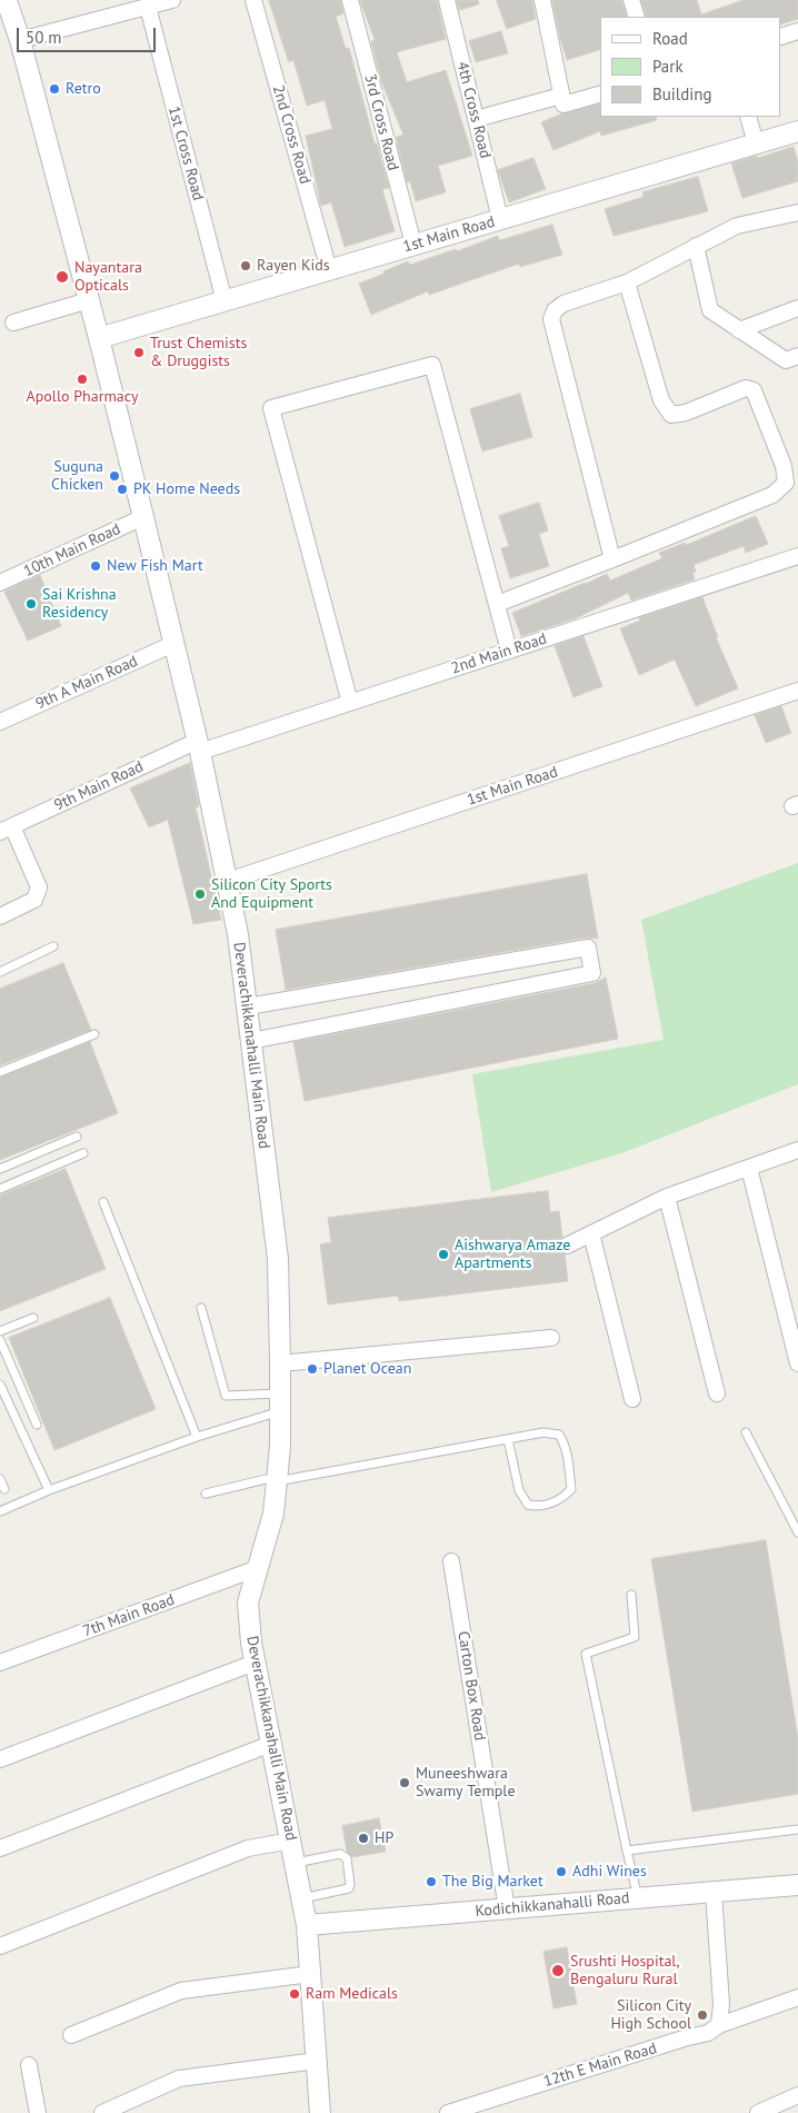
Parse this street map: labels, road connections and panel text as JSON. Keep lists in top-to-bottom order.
{
  "streets": {
    "street": [
      "4th Cross Road",
      "3rd Cross Road",
      "2nd Cross Road",
      "1st Cross Road",
      "1st Main Road",
      "10th Main Road",
      "2nd Main Road",
      "9th A Main Road",
      "9th Main Road",
      "Deverachikkanahalli Main Road",
      "7th Main Road",
      "Carton Box Road",
      "Kodichikkanahalli Road",
      "12th E Main Road"
    ]
  },
  "crossings": [
    ["4th Cross Road", "1st Main Road"],
    ["3rd Cross Road", "1st Main Road"],
    ["2nd Cross Road", "1st Main Road"],
    ["1st Cross Road", "1st Main Road"],
    ["1st Main Road", "Deverachikkanahalli Main Road"],
    ["10th Main Road", "Deverachikkanahalli Main Road"],
    ["2nd Main Road", "9th Main Road"],
    ["2nd Main Road", "Deverachikkanahalli Main Road"],
    ["9th A Main Road", "Deverachikkanahalli Main Road"],
    ["9th Main Road", "Deverachikkanahalli Main Road"],
    ["Deverachikkanahalli Main Road", "7th Main Road"],
    ["Deverachikkanahalli Main Road", "Kodichikkanahalli Road"],
    ["Carton Box Road", "Kodichikkanahalli Road"]
  ],
  "places": [
    "Retro",
    "Rayen Kids",
    "Nayantara Opticals",
    "Trust Chemists & Druggists",
    "Apollo Pharmacy",
    "Suguna Chicken",
    "PK Home Needs",
    "New Fish Mart",
    "Sai Krishna Residency",
    "Silicon City Sports And Equipment",
    "Aishwarya Amaze Apartments",
    "Planet Ocean",
    "Muneeshwara Swamy Temple",
    "HP",
    "Adhi Wines",
    "The Big Market",
    "Srushti Hospital, Bengaluru Rural",
    "Ram Medicals",
    "Silicon City High School"
  ],
  "legend": ["Road", "Park", "Building"],
  "scale_bar": "50 m"
}
